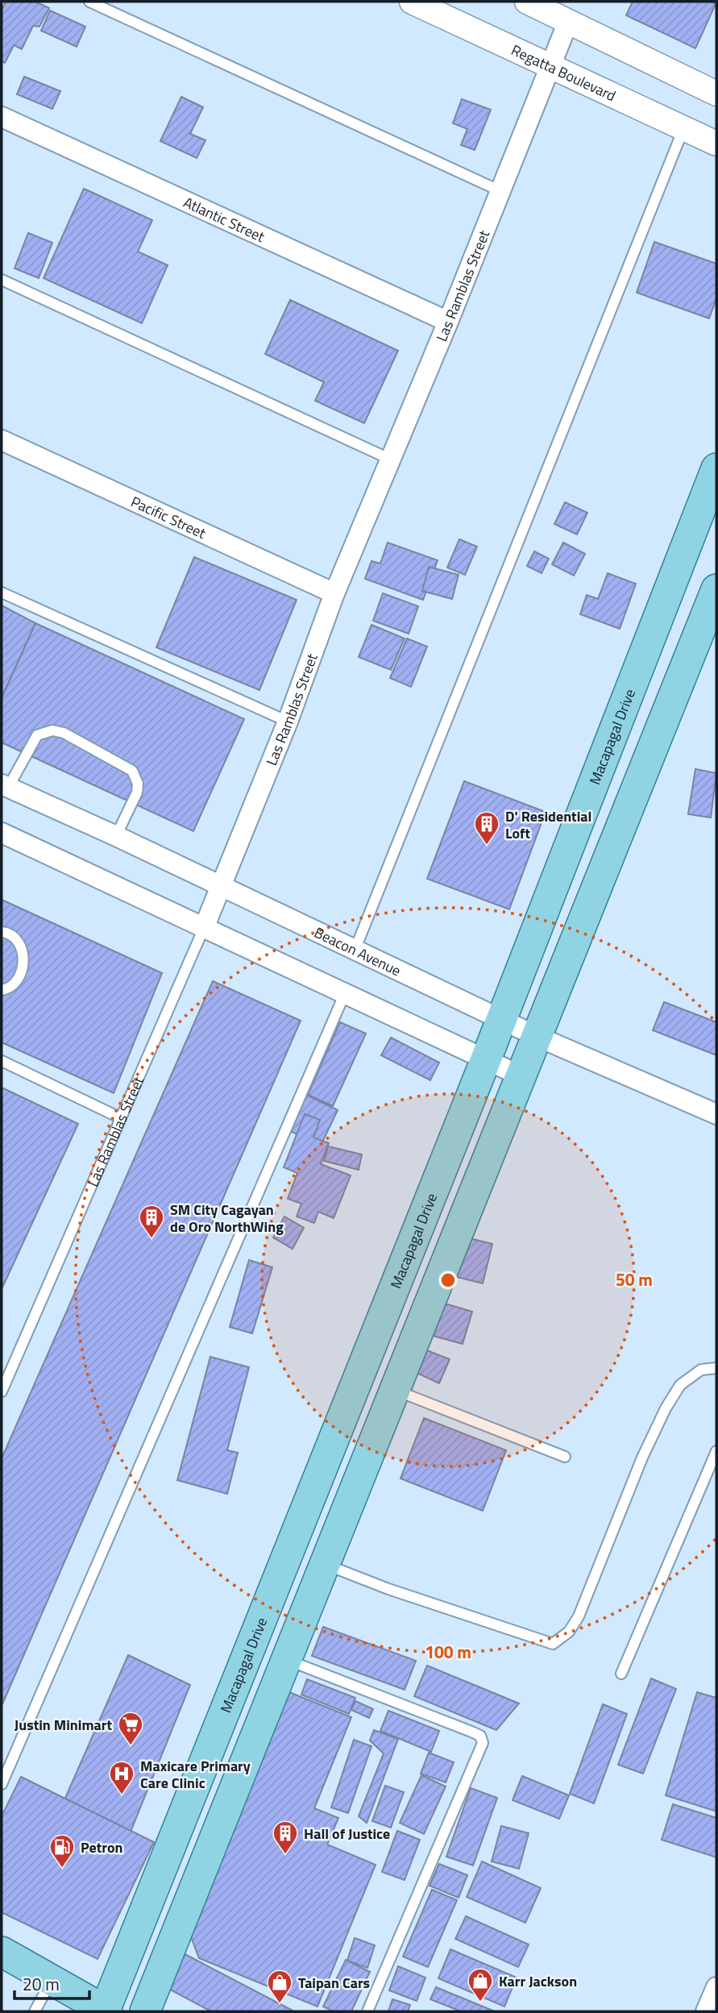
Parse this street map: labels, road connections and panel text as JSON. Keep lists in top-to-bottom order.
{
  "streets": {
    "main road": ["Macapagal Drive"],
    "street": [
      "Regatta Boulevard",
      "Atlantic Street",
      "Las Ramblas Street",
      "Pacific Street",
      "Beacon Avenue"
    ]
  },
  "crossings": [
    ["Regatta Boulevard", "Las Ramblas Street"],
    ["Atlantic Street", "Las Ramblas Street"],
    ["Las Ramblas Street", "Pacific Street"],
    ["Las Ramblas Street", "Beacon Avenue"],
    ["Macapagal Drive", "Beacon Avenue"]
  ],
  "places": {
    "building": ["D' Residential Loft", "SM City Cagayan de Oro NorthWing", "Hall of Justice"],
    "supermarket": ["Justin Minimart"],
    "hospital": ["Maxicare Primary Care Clinic"],
    "fuel station": ["Petron"],
    "shop": ["Karr Jackson", "Taipan Cars"]
  },
  "scale_bar": "20 m",
  "rings": ["50 m", "100 m"]
}
